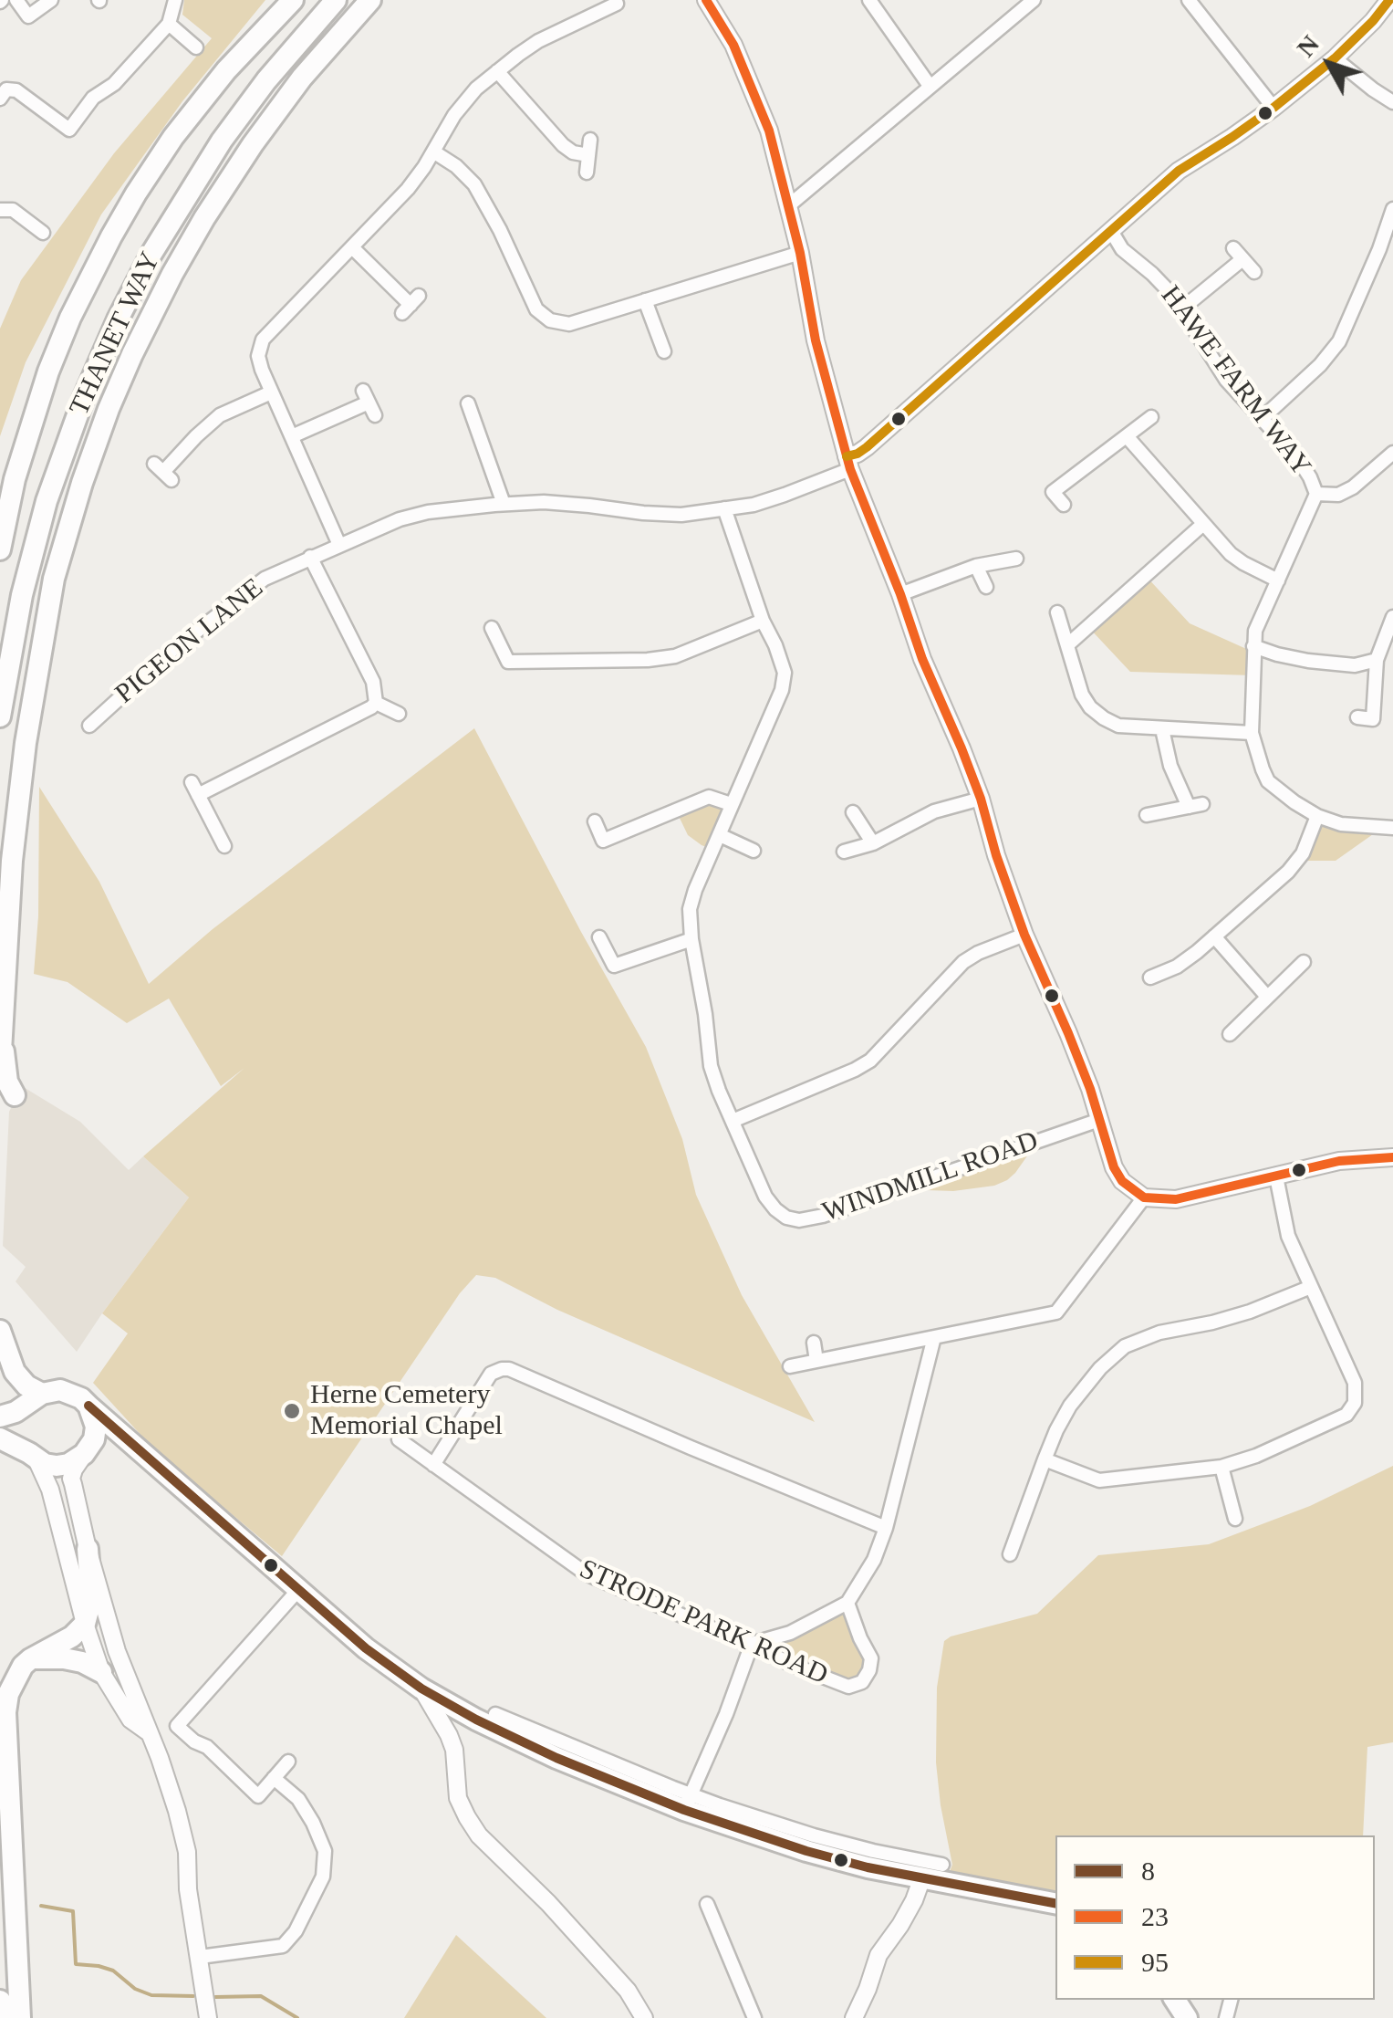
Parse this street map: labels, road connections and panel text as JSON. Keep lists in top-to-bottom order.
{
  "streets": {
    "main road": ["THANET WAY"],
    "street": [
      "HAWE FARM WAY",
      "PIGEON LANE",
      "WINDMILL ROAD",
      "STRODE PARK ROAD"
    ]
  },
  "crossings": [
    ["PIGEON LANE", "WINDMILL ROAD"]
  ],
  "places": ["Herne Cemetery Memorial Chapel"],
  "lines": ["transit line 23", "transit line 95", "transit line 8"],
  "legend": ["8", "23", "95"],
  "north": "top left"
}
